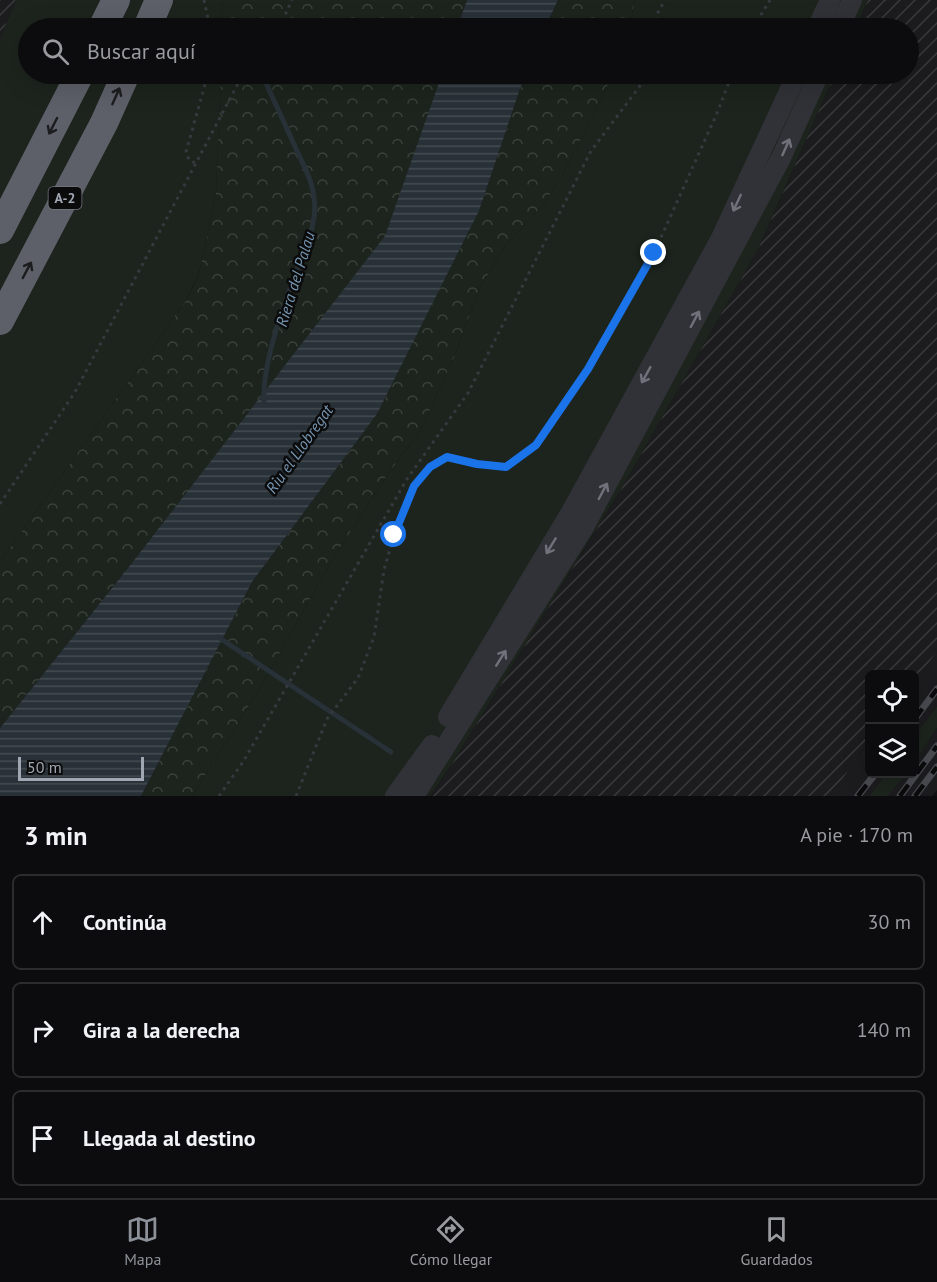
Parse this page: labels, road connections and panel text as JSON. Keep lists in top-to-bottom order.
{
  "streets": {
    "highway": ["A-2"]
  },
  "water": ["Riera del Palau", "Riu el Llobregat"],
  "scale_bar": "50 m",
  "page": {
    "search": "Buscar aquí",
    "scale": "50 m",
    "heading": ["3 min", "A pie · 170 m"],
    "list": [
      ["Continúa", "30 m"],
      ["Gira a la derecha", "140 m"],
      "Llegada al destino"
    ],
    "nav": ["Mapa", "Cómo llegar", "Guardados"]
  }
}
